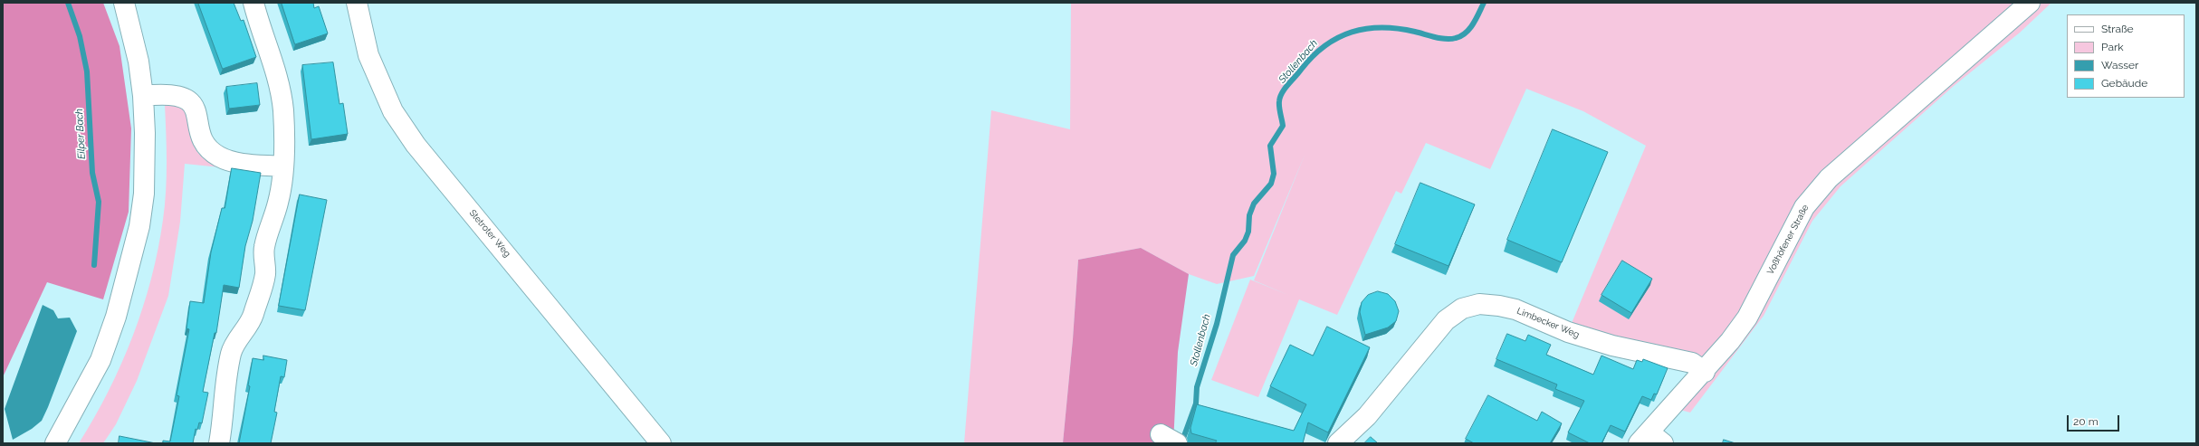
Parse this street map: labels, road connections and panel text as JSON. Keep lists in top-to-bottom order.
{
  "streets": {
    "street": ["Stetroter Weg", "Voßhöfener Straße", "Limbecker Weg"]
  },
  "crossings": [
    ["Voßhöfener Straße", "Limbecker Weg"]
  ],
  "water": ["Stollenbach", "Eilper Bach"],
  "legend": [
    "Straße",
    "Park",
    "Wasser",
    "Gebäude"
  ],
  "scale_bar": "20 m"
}
